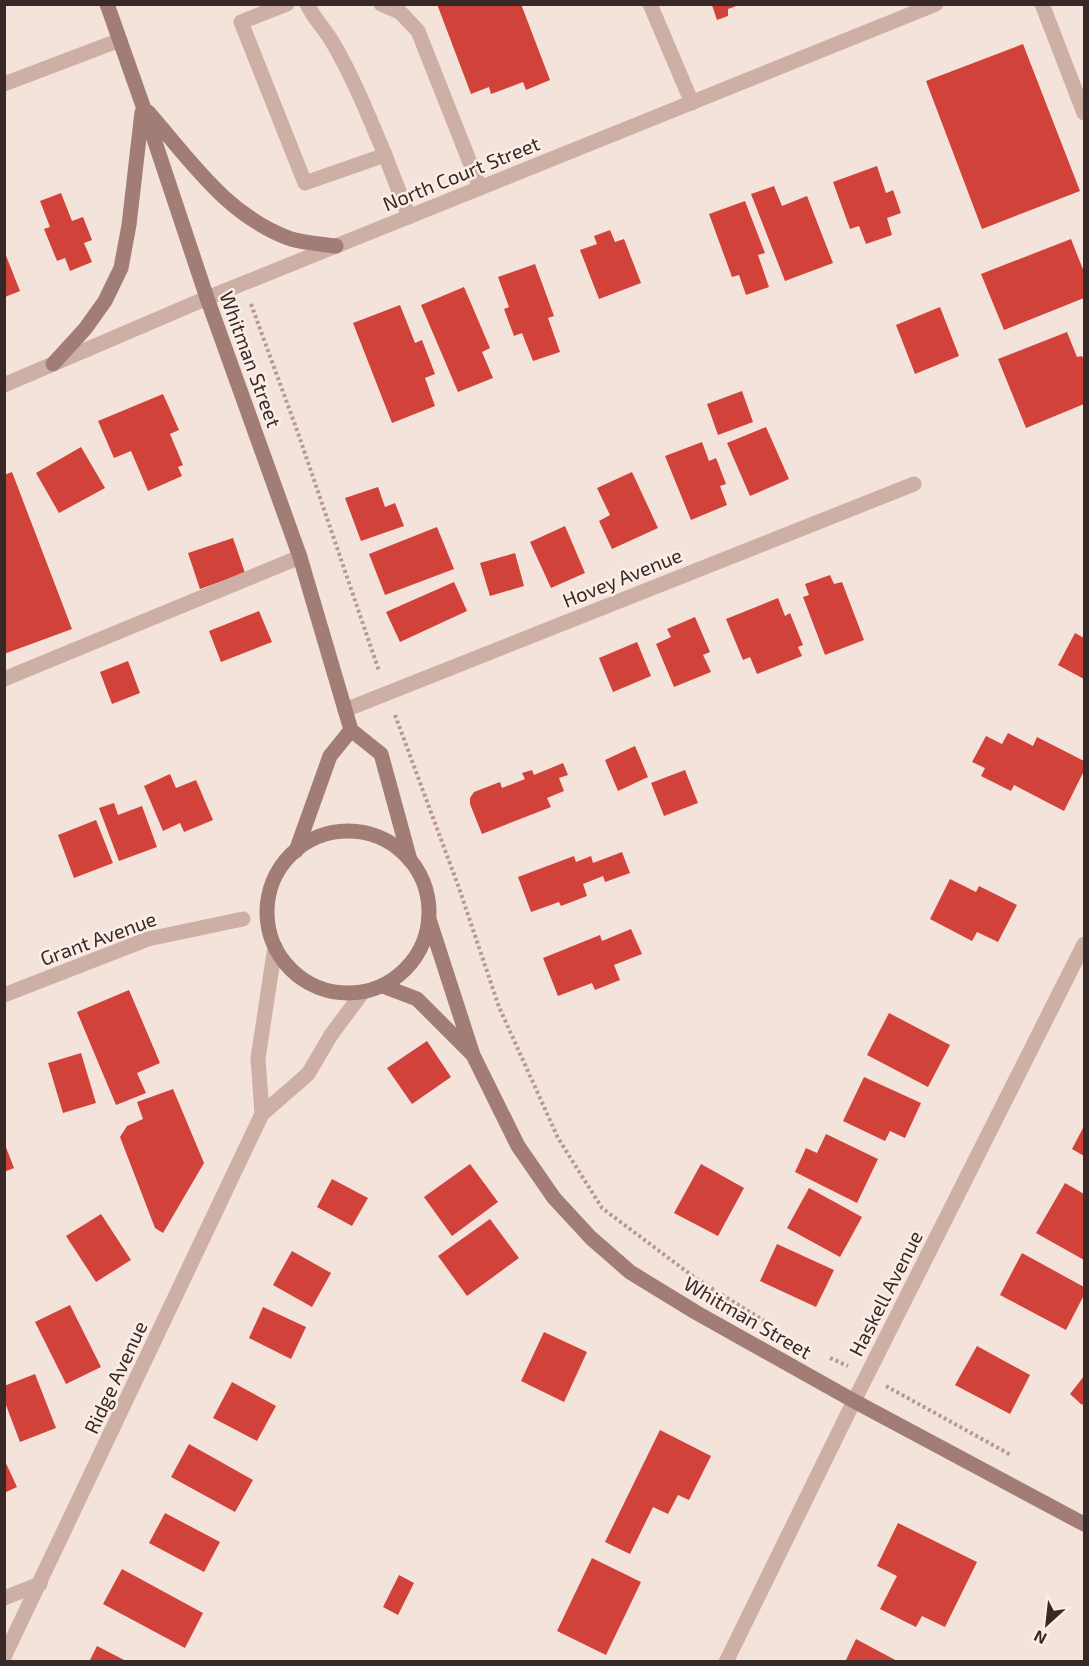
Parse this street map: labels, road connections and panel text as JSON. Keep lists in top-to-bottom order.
{
  "streets": {
    "main road": ["Whitman Street"],
    "street": [
      "North Court Street",
      "Hovey Avenue",
      "Grant Avenue",
      "Haskell Avenue",
      "Ridge Avenue"
    ]
  },
  "crossings": [
    ["North Court Street", "Whitman Street"],
    ["Whitman Street", "Hovey Avenue"],
    ["Whitman Street", "Haskell Avenue"],
    ["Whitman Street", "Ridge Avenue"]
  ],
  "north": "bottom left"
}
